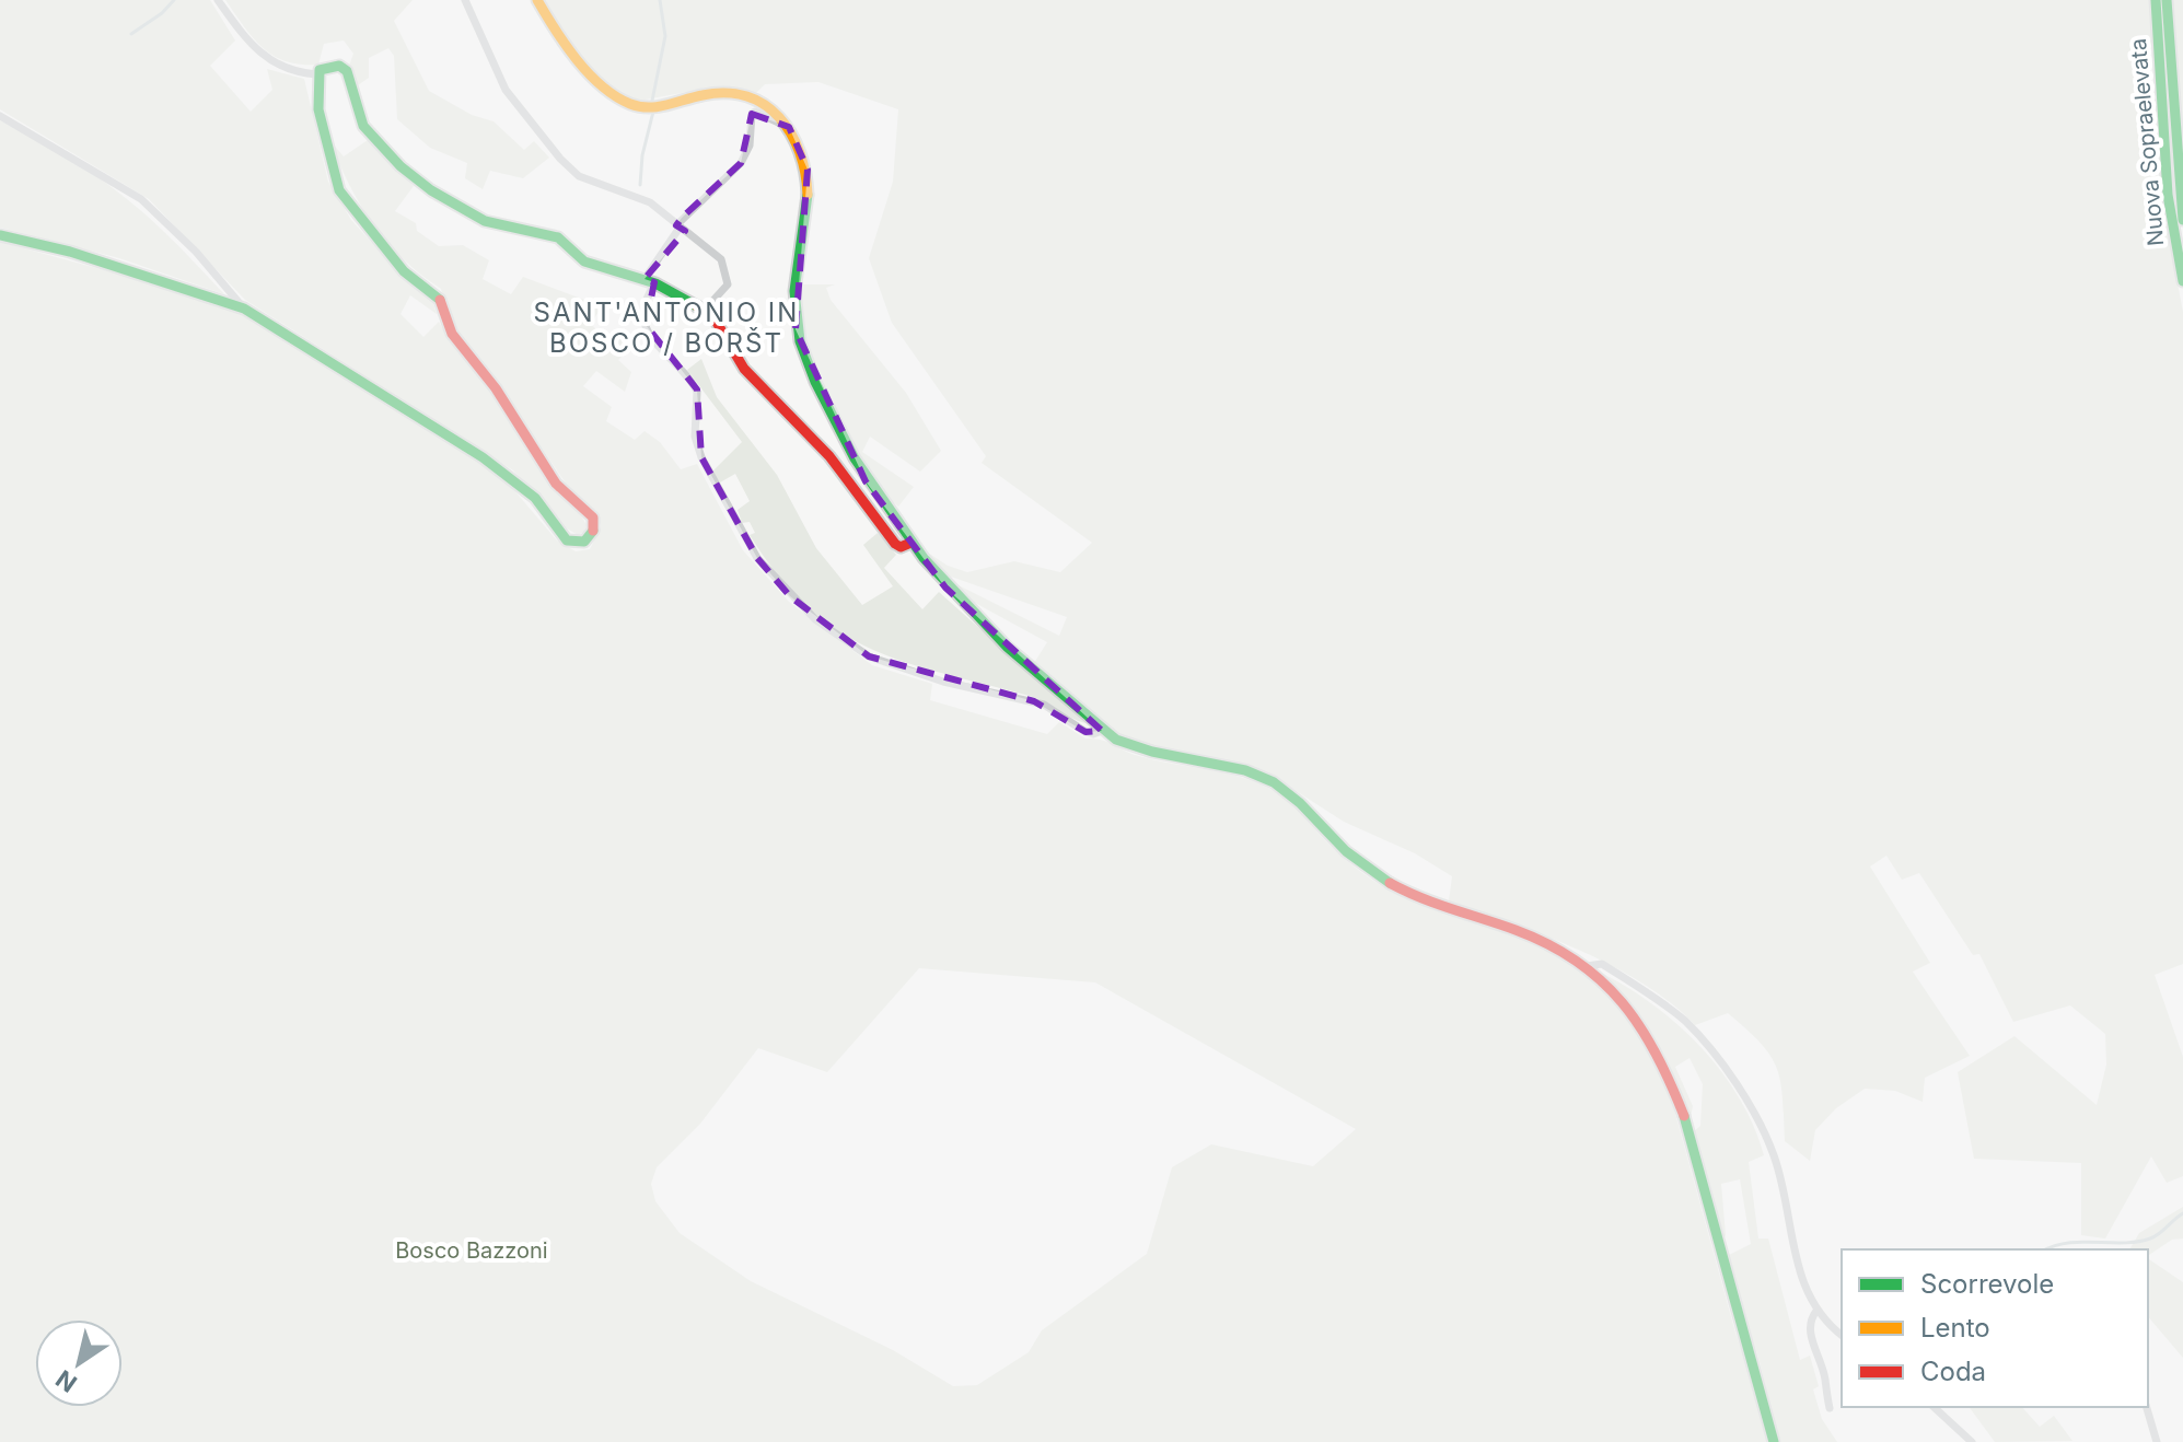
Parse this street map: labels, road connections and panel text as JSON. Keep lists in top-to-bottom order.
{
  "streets": {
    "main road": ["Nuova Sopraelevata"]
  },
  "districts": ["SANT'ANTONIO IN BOSCO / BORŠT"],
  "parks": ["Bosco Bazzoni"],
  "legend": ["Scorrevole", "Lento", "Coda"],
  "north": "bottom left"
}
